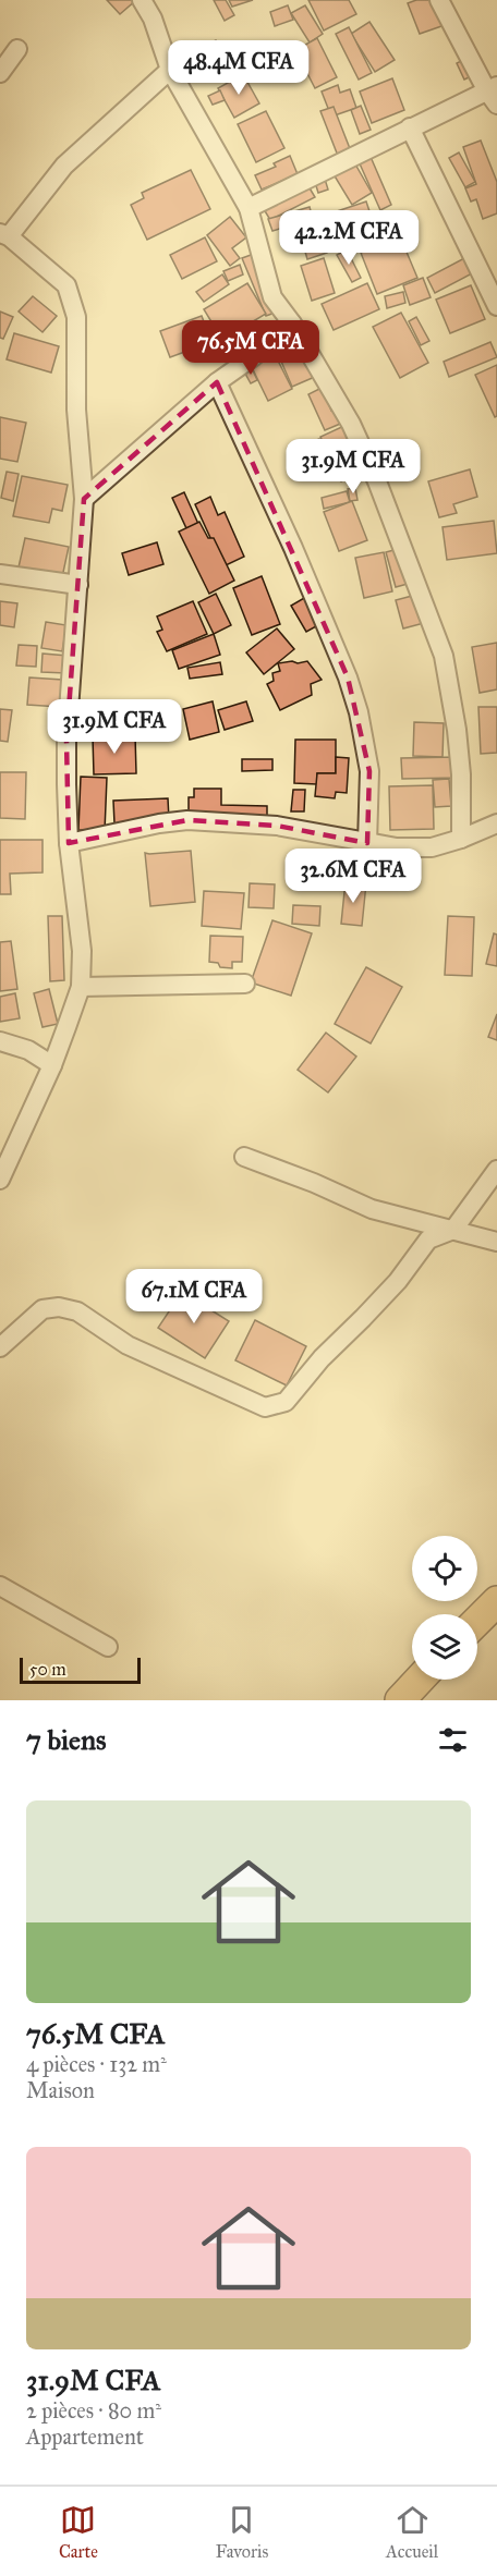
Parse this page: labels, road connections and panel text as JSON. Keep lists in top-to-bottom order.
{
  "scale_bar": "50 m",
  "page": {
    "price": [
      "48.4M CFA",
      "42.2M CFA",
      "76.5M CFA",
      "31.9M CFA",
      "31.9M CFA",
      "32.6M CFA",
      "67.1M CFA"
    ],
    "scale": "50 m",
    "heading": "7 biens",
    "list": [
      {
        "name": "76.5M CFA",
        "note": "4 pièces · 132 m² · Maison"
      },
      {
        "name": "31.9M CFA",
        "note": "2 pièces · 80 m² · Appartement"
      }
    ],
    "tabs": ["Carte", "Favoris", "Accueil"]
  }
}
